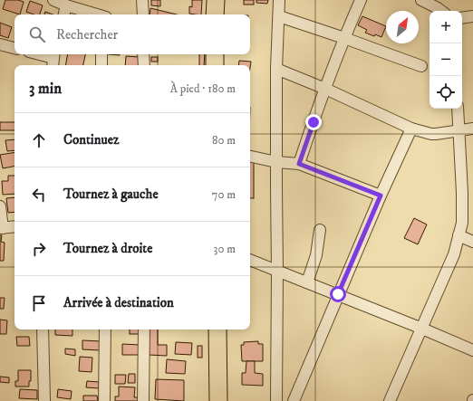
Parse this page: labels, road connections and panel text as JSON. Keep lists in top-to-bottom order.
{
  "north": "top right",
  "page": {
    "map_buttons": ["+", "−"],
    "search": "Rechercher",
    "heading": ["3 min", "À pied · 180 m"],
    "list": [
      ["Continuez", "80 m"],
      ["Tournez à gauche", "70 m"],
      ["Tournez à droite", "30 m"],
      "Arrivée à destination"
    ]
  }
}
